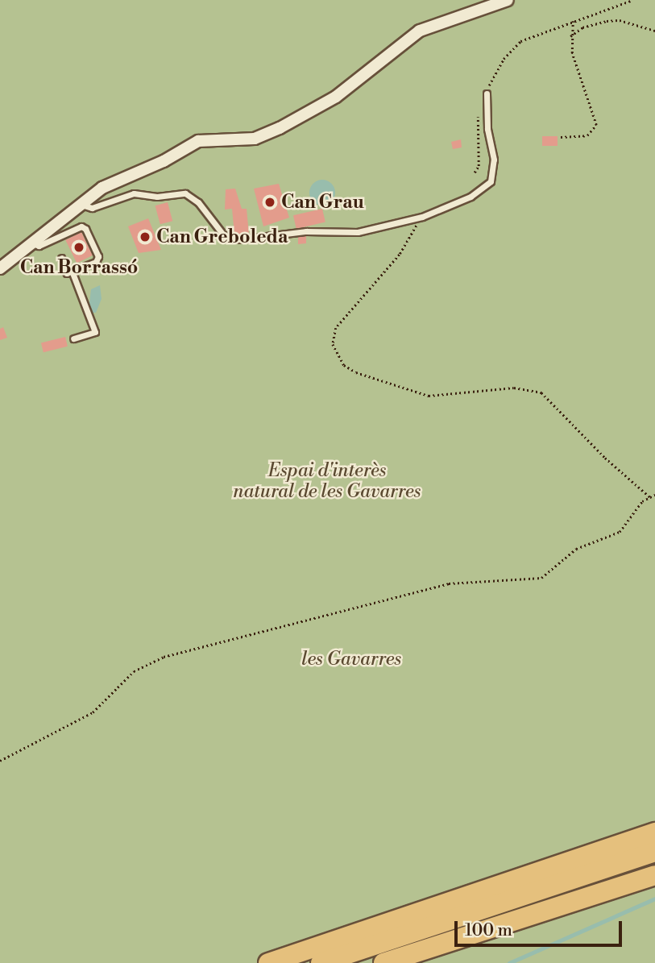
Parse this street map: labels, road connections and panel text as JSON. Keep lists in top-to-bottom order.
{
  "parks": ["Espai d'interès natural de les Gavarres", "les Gavarres"],
  "places": ["Can Grau", "Can Greboleda", "Can Borrassó"],
  "scale_bar": "100 m"
}
